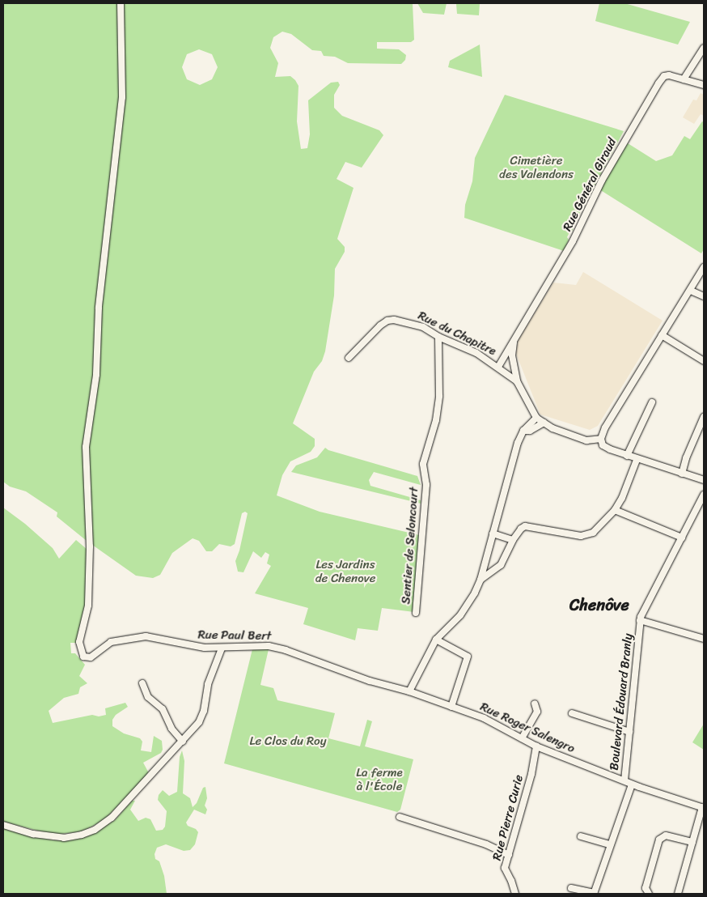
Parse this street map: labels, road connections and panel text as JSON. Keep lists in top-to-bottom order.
{
  "streets": {
    "street": [
      "Rue Général Giraud",
      "Rue du Chapitre",
      "Sentier de Seloncourt",
      "Rue Paul Bert",
      "Boulevard Édouard Branly",
      "Rue Roger Salengro",
      "Rue Pierre Curie"
    ]
  },
  "crossings": [
    ["Rue Général Giraud", "Rue du Chapitre"],
    ["Rue du Chapitre", "Sentier de Seloncourt"],
    ["Rue Paul Bert", "Rue Roger Salengro"],
    ["Boulevard Édouard Branly", "Rue Roger Salengro"],
    ["Rue Roger Salengro", "Rue Pierre Curie"]
  ],
  "districts": ["Chenôve"],
  "parks": [
    "Cimetière des Valendons",
    "Les Jardins de Chenove",
    "Le Clos du Roy",
    "La ferme à l'École"
  ]
}
